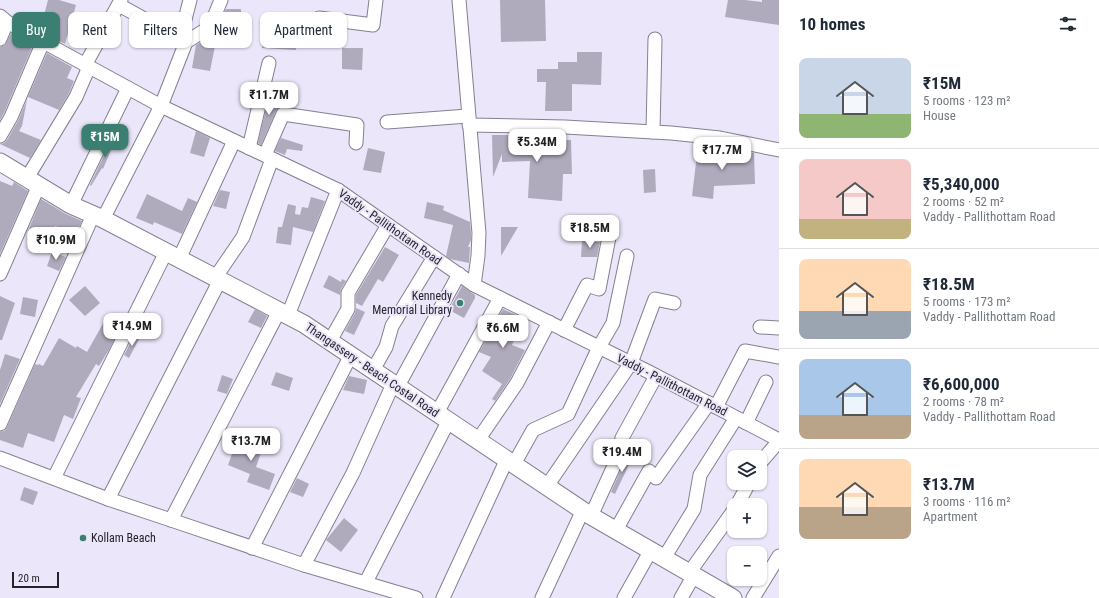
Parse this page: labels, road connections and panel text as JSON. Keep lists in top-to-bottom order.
{
  "streets": {
    "street": ["Vaddy - Pallithottam Road", "Thangassery - Beach Costal Road"]
  },
  "places": ["Kennedy Memorial Library", "Kollam Beach"],
  "scale_bar": "20 m",
  "page": {
    "heading": "10 homes",
    "chip": [
      "Buy",
      "Rent",
      "Filters",
      "New",
      "Apartment"
    ],
    "list": [
      {
        "name": "₹15M",
        "note": "5 rooms · 123 m² · House"
      },
      {
        "name": "₹5,340,000",
        "note": "2 rooms · 52 m² · Vaddy - Pallithottam Road"
      },
      {
        "name": "₹18.5M",
        "note": "5 rooms · 173 m² · Vaddy - Pallithottam Road"
      },
      {
        "name": "₹6,600,000",
        "note": "2 rooms · 78 m² · Vaddy - Pallithottam Road"
      },
      {
        "name": "₹13.7M",
        "note": "3 rooms · 116 m² · Apartment"
      }
    ],
    "price": [
      "₹11.7M",
      "₹15M",
      "₹5.34M",
      "₹17.7M",
      "₹18.5M",
      "₹10.9M",
      "₹14.9M",
      "₹6.6M",
      "₹13.7M",
      "₹19.4M"
    ],
    "map_buttons": ["+", "−"],
    "scale": "20 m"
  }
}
